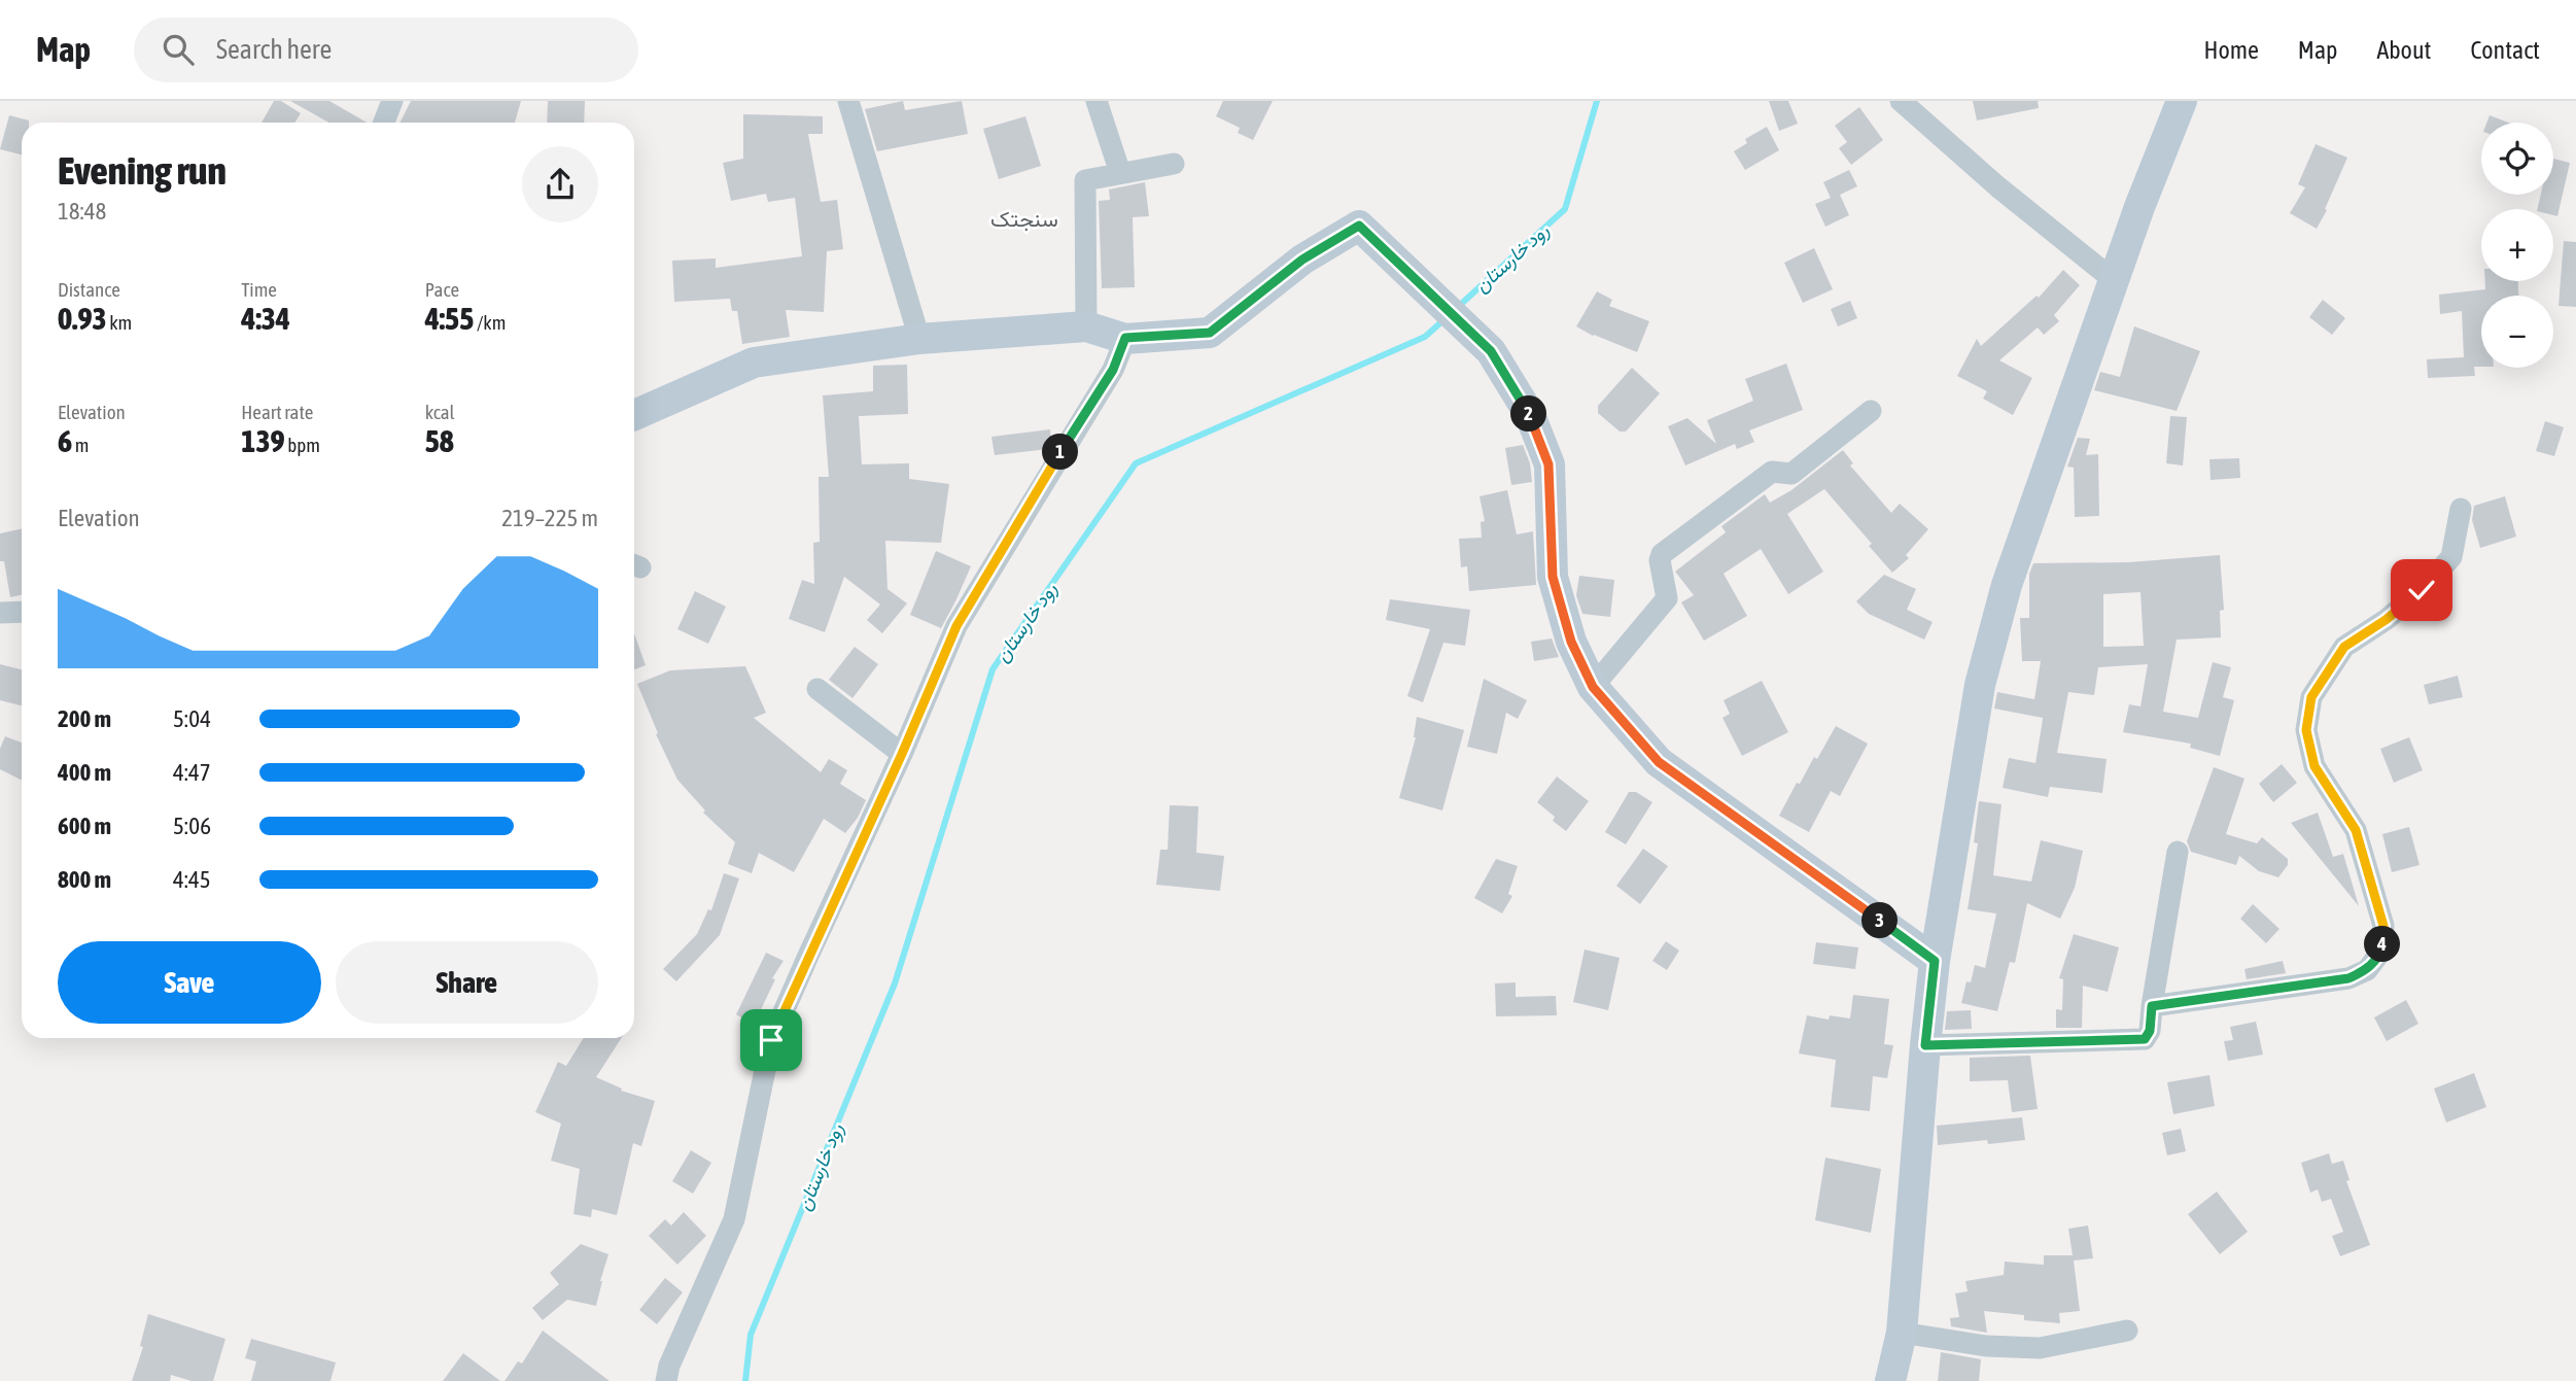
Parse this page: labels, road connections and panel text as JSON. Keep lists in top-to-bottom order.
{
  "districts": ["سنجتک"],
  "water": ["رود خارستان"],
  "page": {
    "header": "Map",
    "search": "Search here",
    "nav": [
      "Home",
      "Map",
      "About",
      "Contact"
    ],
    "map_buttons": ["+", "−"],
    "heading": ["Evening run", "18:48"],
    "stats": [
      ["Distance", "0.93 km"],
      ["Time", "4:34"],
      ["Pace", "4:55 /km"],
      ["Elevation", "6 m"],
      ["Heart rate", "139 bpm"],
      ["kcal", "58"]
    ],
    "pins": [
      "2",
      "1",
      "3",
      "4"
    ],
    "chart": ["Elevation", "219–225 m"],
    "list": [
      {
        "name": "200 m",
        "note": "5:04"
      },
      {
        "name": "400 m",
        "note": "4:47"
      },
      {
        "name": "600 m",
        "note": "5:06"
      },
      {
        "name": "800 m",
        "note": "4:45"
      }
    ],
    "buttons": ["Save", "Share"]
  }
}
